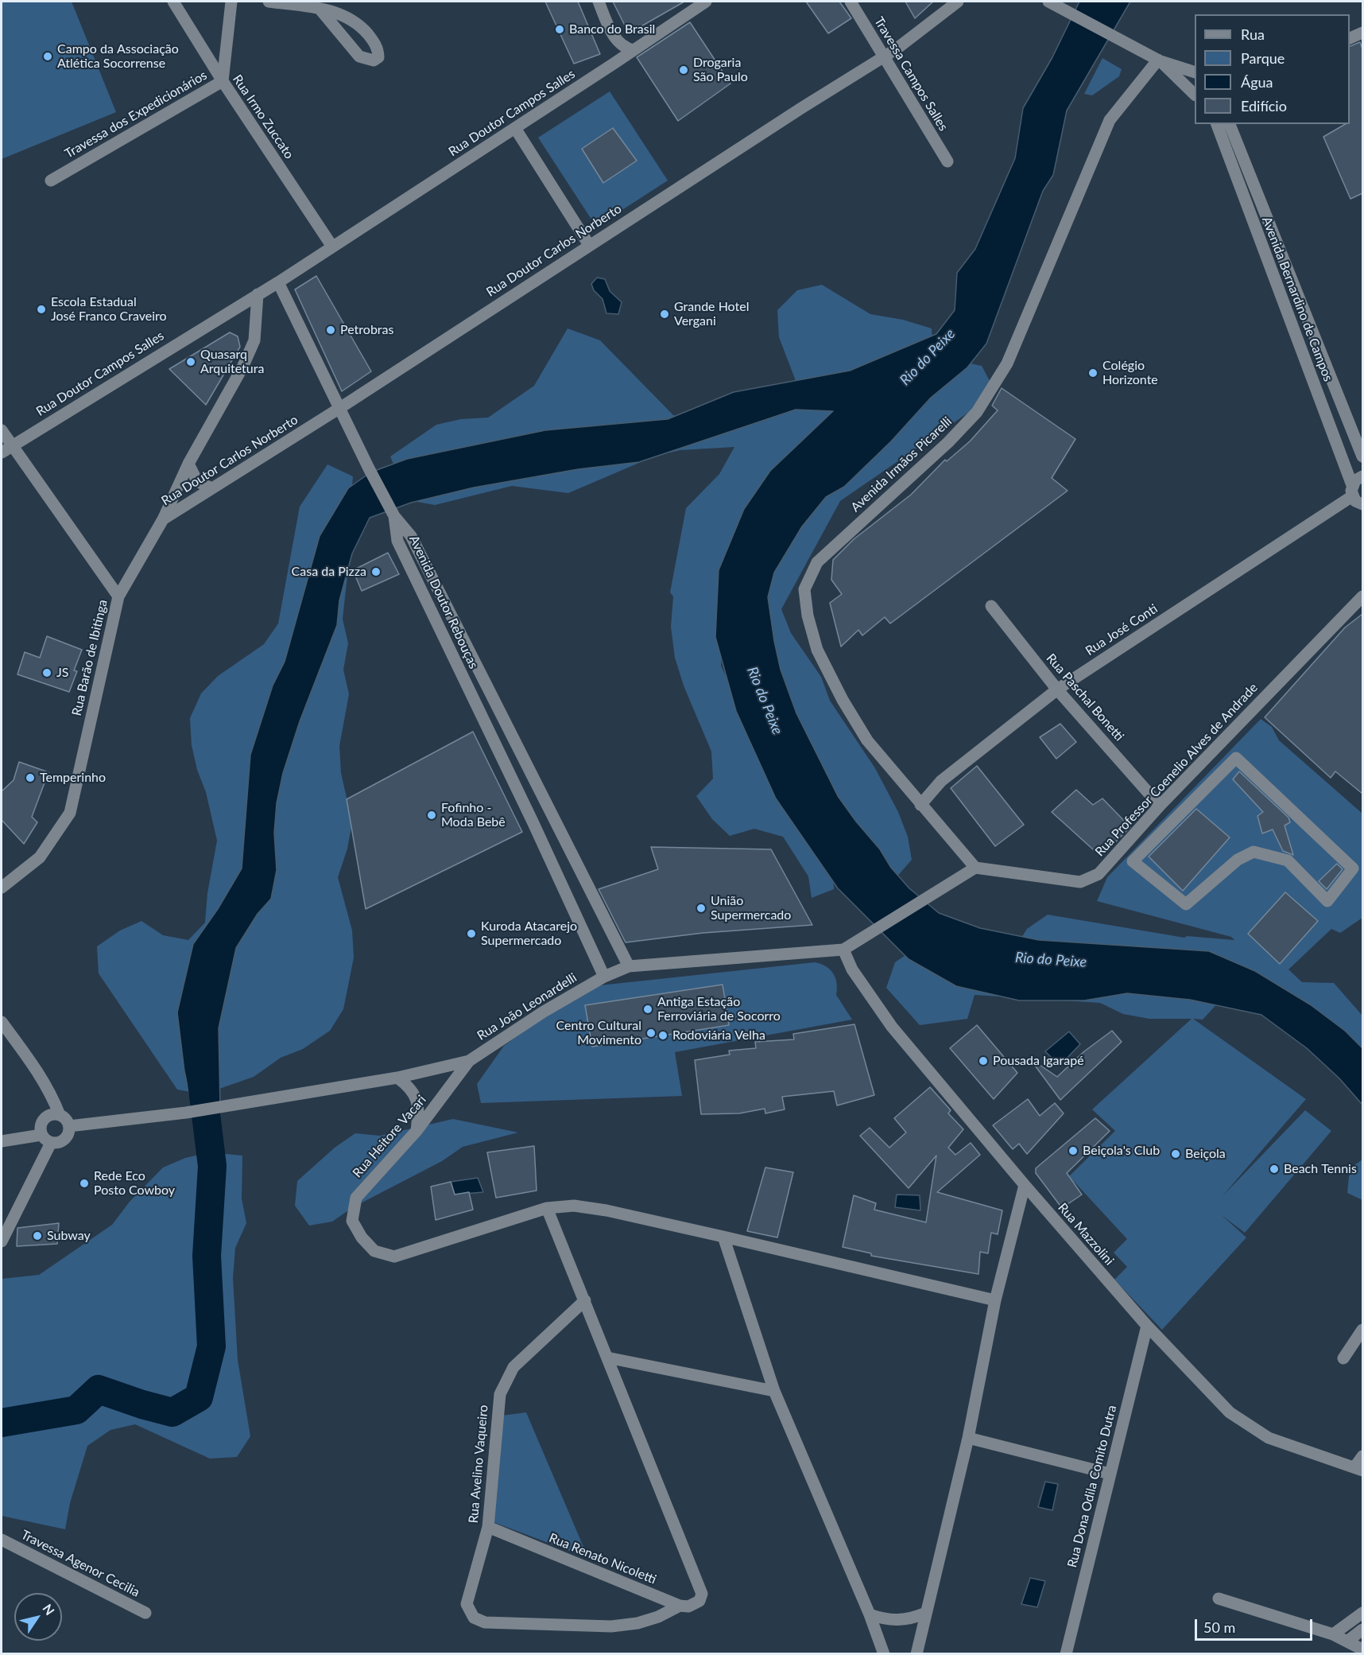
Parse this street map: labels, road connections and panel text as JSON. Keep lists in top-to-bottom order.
{
  "streets": {
    "street": [
      "Travessa Campos Salles",
      "Rua Doutor Campos Salles",
      "Travessa dos Expedicionários",
      "Rua Irmo Zuccato",
      "Rua Doutor Carlos Norberto",
      "Avenida Bernardino de Campos",
      "Avenida Irmãos Picarelli",
      "Avenida Doutor Rebouças",
      "Rua José Conti",
      "Rua Barão de Ibitinga",
      "Rua Paschal Bonetti",
      "Rua Professor Coenelio Alves de Andrade",
      "Rua João Leonardelli",
      "Rua Heitore Vacari",
      "Rua Mazzolini",
      "Rua Avelino Vaqueiro",
      "Rua Dona Odila Comito Dutra",
      "Rua Renato Nicoletti",
      "Travessa Agenor Cecilia"
    ]
  },
  "crossings": [
    ["Travessa Campos Salles", "Rua Doutor Carlos Norberto"],
    ["Rua Doutor Campos Salles", "Rua Irmo Zuccato"],
    ["Rua Doutor Campos Salles", "Rua Barão de Ibitinga"],
    ["Travessa dos Expedicionários", "Rua Irmo Zuccato"],
    ["Rua Doutor Carlos Norberto", "Rua Barão de Ibitinga"],
    ["Avenida Bernardino de Campos", "Rua José Conti"],
    ["Avenida Irmãos Picarelli", "Rua José Conti"],
    ["Avenida Irmãos Picarelli", "Rua Professor Coenelio Alves de Andrade"],
    ["Avenida Doutor Rebouças", "Rua João Leonardelli"],
    ["Rua José Conti", "Rua Paschal Bonetti"],
    ["Rua Paschal Bonetti", "Rua Professor Coenelio Alves de Andrade"],
    ["Rua João Leonardelli", "Rua Heitore Vacari"],
    ["Rua João Leonardelli", "Rua Mazzolini"],
    ["Rua Mazzolini", "Rua Dona Odila Comito Dutra"],
    ["Rua Avelino Vaqueiro", "Rua Renato Nicoletti"]
  ],
  "water": ["Rio do Peixe"],
  "places": [
    "Banco do Brasil",
    "Campo da Associação Atlética Socorrense",
    "Drogaria São Paulo",
    "Escola Estadual José Franco Craveiro",
    "Grande Hotel Vergani",
    "Petrobras",
    "Quasarq Arquitetura",
    "Colégio Horizonte",
    "Casa da Pizza",
    "JS",
    "Temperinho",
    "Fofinho - Moda Bebê",
    "União Supermercado",
    "Kuroda Atacarejo Supermercado",
    "Antiga Estação Ferroviária de Socorro",
    "Centro Cultural Movimento",
    "Rodoviária Velha",
    "Pousada Igarapé",
    "Beiçola's Club",
    "Beiçola",
    "Beach Tennis",
    "Rede Eco Posto Cowboy",
    "Subway"
  ],
  "legend": [
    "Rua",
    "Parque",
    "Água",
    "Edifício"
  ],
  "scale_bar": "50 m",
  "north": "top right"
}
